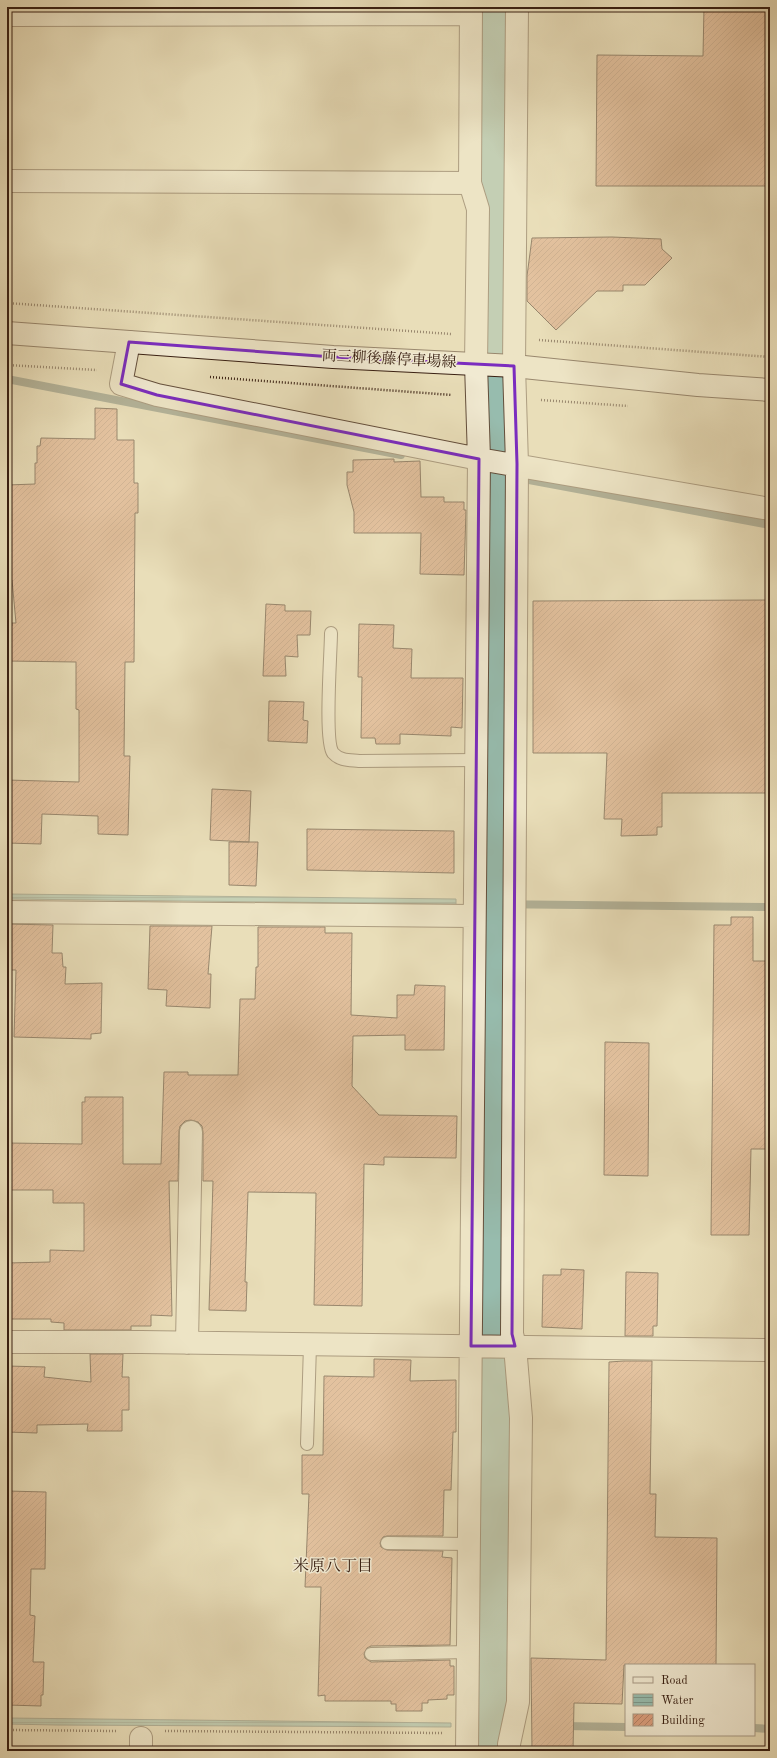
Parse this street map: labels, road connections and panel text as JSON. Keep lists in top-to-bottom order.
{
  "streets": {
    "street": ["両三柳後藤停車場線"]
  },
  "districts": ["米原八丁目"],
  "legend": ["Road", "Water", "Building"]
}
